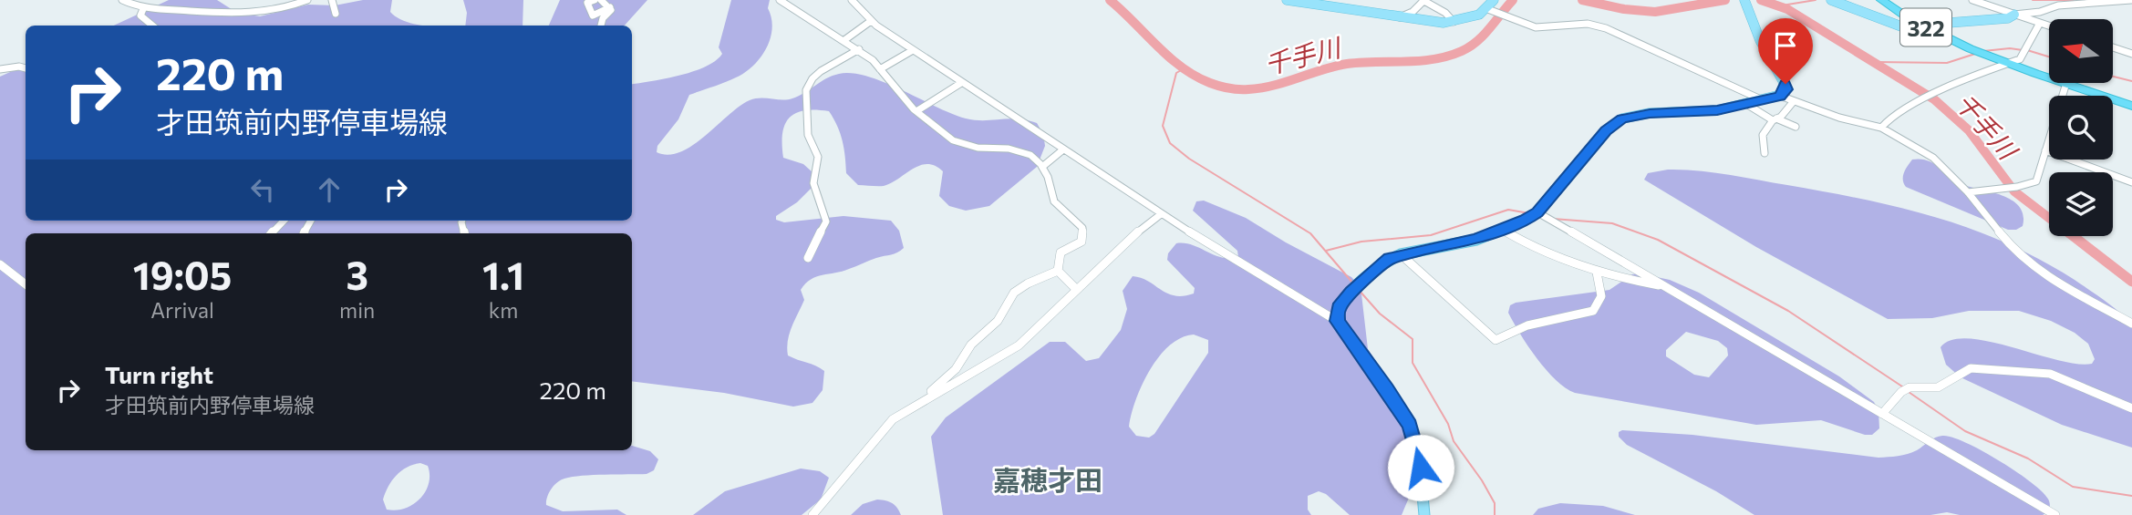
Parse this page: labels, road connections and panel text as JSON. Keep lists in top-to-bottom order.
{
  "streets": {
    "highway": ["322"]
  },
  "districts": ["嘉穂才田"],
  "water": ["千手川"],
  "north": "left",
  "page": {
    "turn": ["220 m", "才田筑前内野停車場線"],
    "eta": [
      "19:05",
      "Arrival",
      "3",
      "min",
      "1.1",
      "km"
    ],
    "list": [
      {
        "name": "Turn right",
        "note": "才田筑前内野停車場線",
        "value": "220 m"
      }
    ]
  }
}
